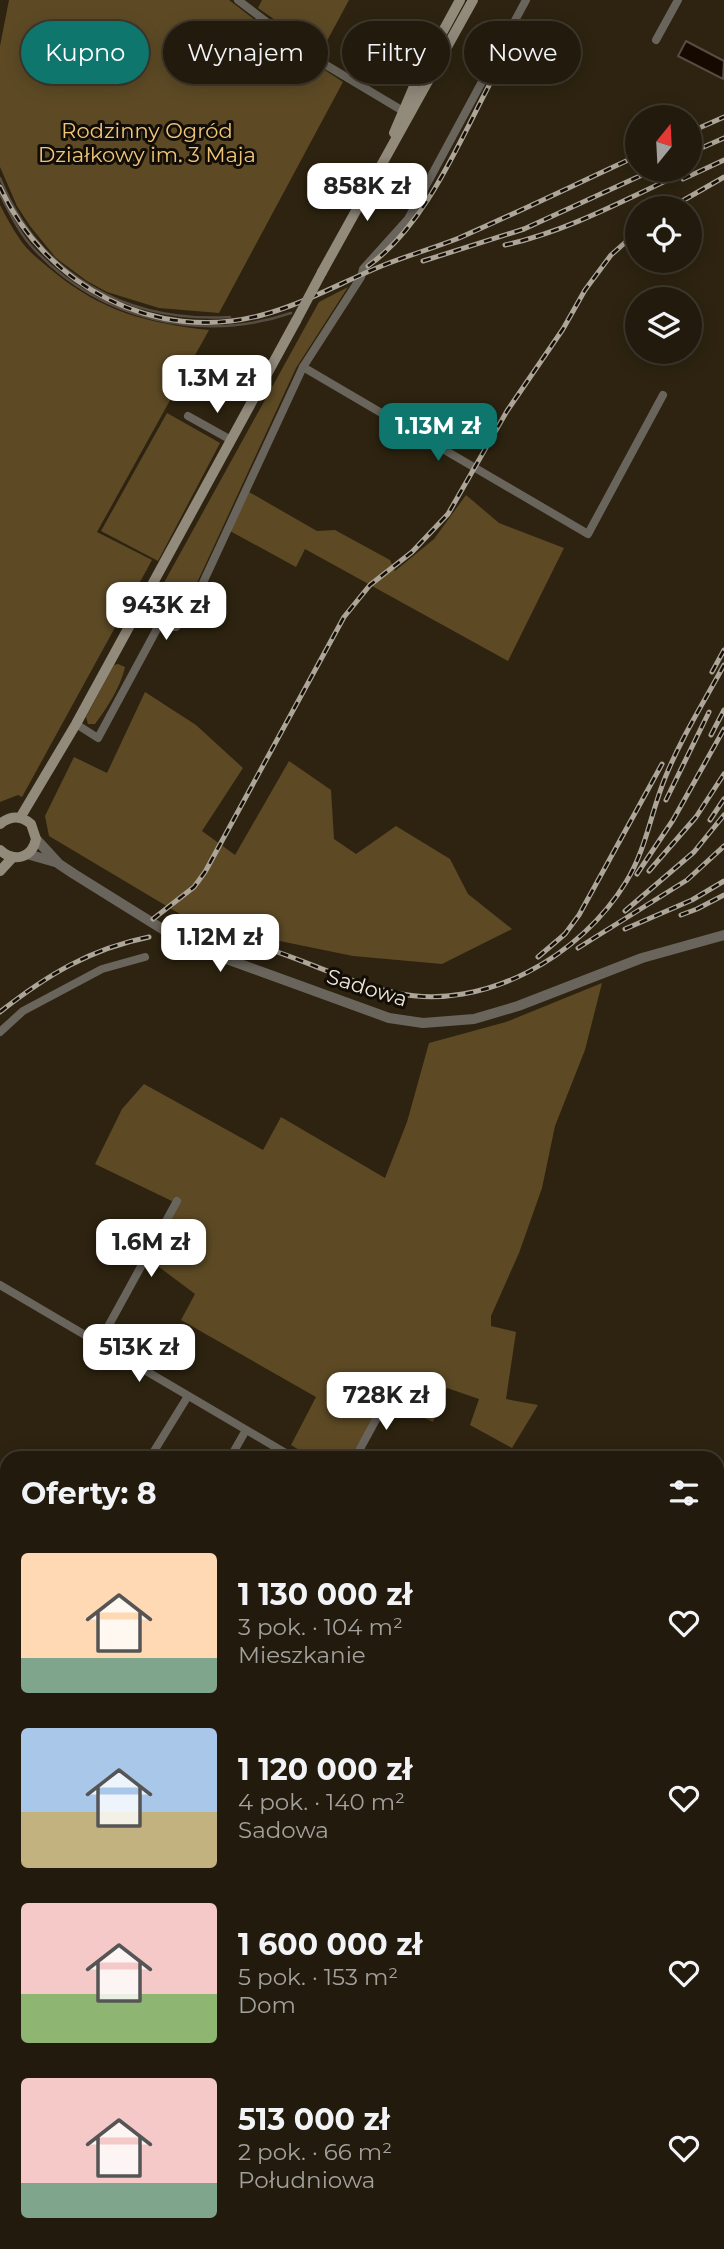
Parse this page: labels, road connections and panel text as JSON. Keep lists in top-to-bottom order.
{
  "streets": {
    "street": ["Sadowa"]
  },
  "parks": ["Rodzinny Ogród Działkowy im. 3 Maja"],
  "north": "top",
  "page": {
    "chip": [
      "Kupno",
      "Wynajem",
      "Filtry",
      "Nowe"
    ],
    "price": [
      "858K zł",
      "1.3M zł",
      "1.13M zł",
      "943K zł",
      "1.12M zł",
      "1.6M zł",
      "513K zł",
      "728K zł"
    ],
    "heading": "Oferty: 8",
    "list": [
      {
        "name": "1 130 000 zł",
        "note": "3 pok. · 104 m² · Mieszkanie"
      },
      {
        "name": "1 120 000 zł",
        "note": "4 pok. · 140 m² · Sadowa"
      },
      {
        "name": "1 600 000 zł",
        "note": "5 pok. · 153 m² · Dom"
      },
      {
        "name": "513 000 zł",
        "note": "2 pok. · 66 m² · Południowa"
      }
    ]
  }
}
